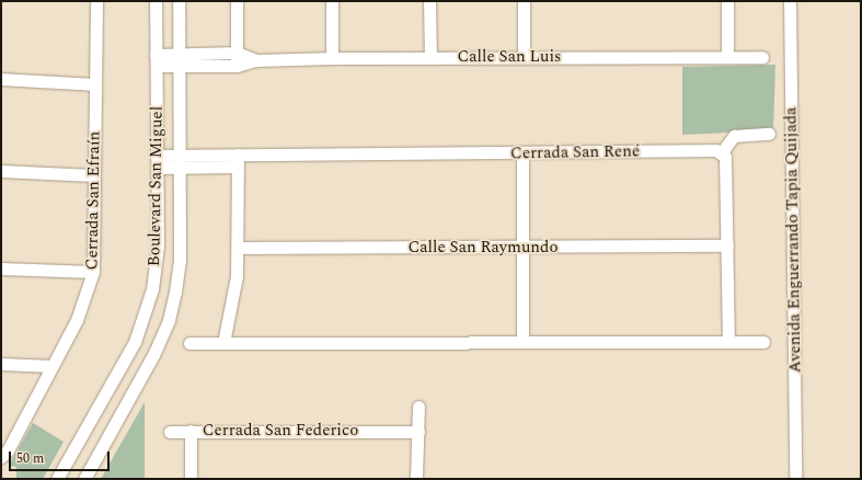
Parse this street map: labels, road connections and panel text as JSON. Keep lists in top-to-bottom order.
{
  "streets": {
    "street": [
      "Calle San Luis",
      "Cerrada San René",
      "Boulevard San Miguel",
      "Cerrada San Efraín",
      "Avenida Enguerrando Tapia Quijada",
      "Calle San Raymundo",
      "Cerrada San Federico"
    ]
  },
  "crossings": [
    ["Calle San Luis", "Boulevard San Miguel"],
    ["Cerrada San René", "Boulevard San Miguel"]
  ],
  "scale_bar": "50 m"
}
